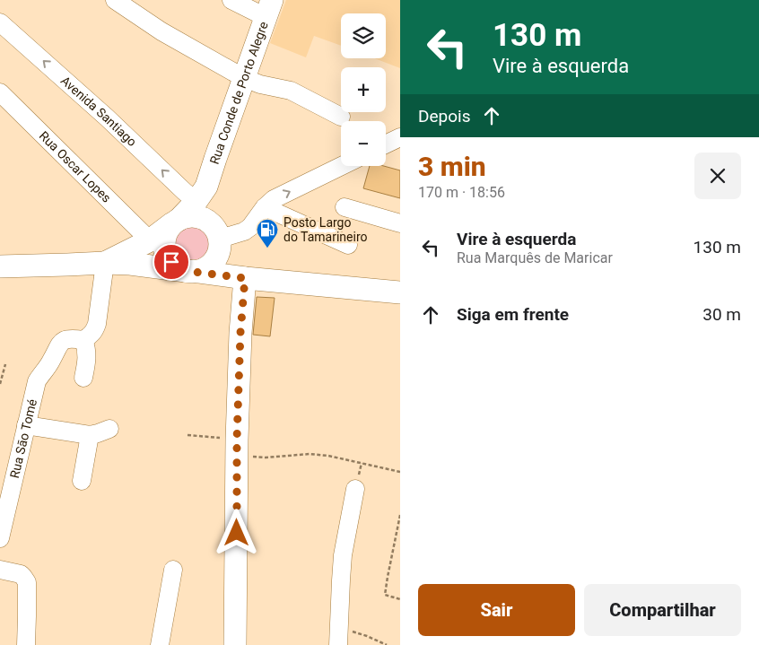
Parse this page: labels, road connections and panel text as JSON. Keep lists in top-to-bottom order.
{
  "streets": {
    "main road": ["Rua Conde de Porto Alegre"],
    "street": ["Avenida Santiago", "Rua Oscar Lopes", "Rua Sāo Tomé"]
  },
  "crossings": [
    ["Rua Conde de Porto Alegre", "Avenida Santiago"]
  ],
  "places": {
    "fuel station": ["Posto Largo do Tamarineiro"]
  },
  "page": {
    "turn": ["130 m", "Vire à esquerda"],
    "map_buttons": ["+", "−"],
    "then": "Depois",
    "heading": ["3 min", "170 m · 18:56"],
    "list": [
      {
        "name": "Vire à esquerda",
        "note": "Rua Marquês de Maricar",
        "value": "130 m"
      },
      {
        "name": "Siga em frente",
        "value": "30 m"
      }
    ],
    "buttons": ["Sair", "Compartilhar"]
  }
}
